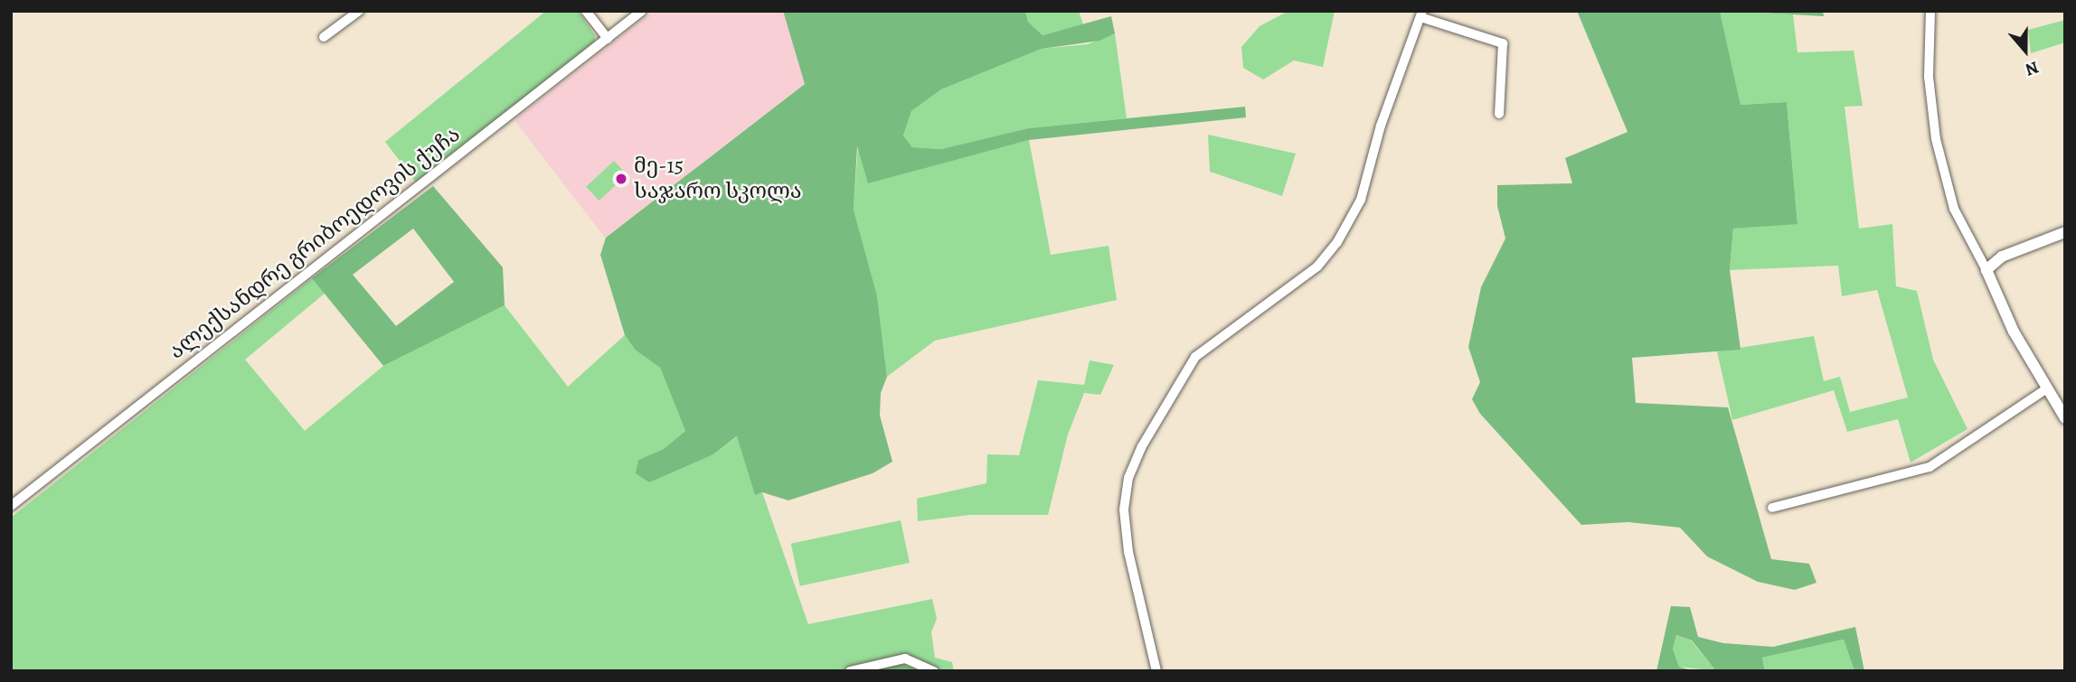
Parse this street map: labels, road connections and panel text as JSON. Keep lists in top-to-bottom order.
{
  "streets": {
    "street": ["ალექსანდრე გრიბოედოვის ქუჩა"]
  },
  "places": ["მე-15 საჯარო სკოლა"],
  "north": "bottom"
}
